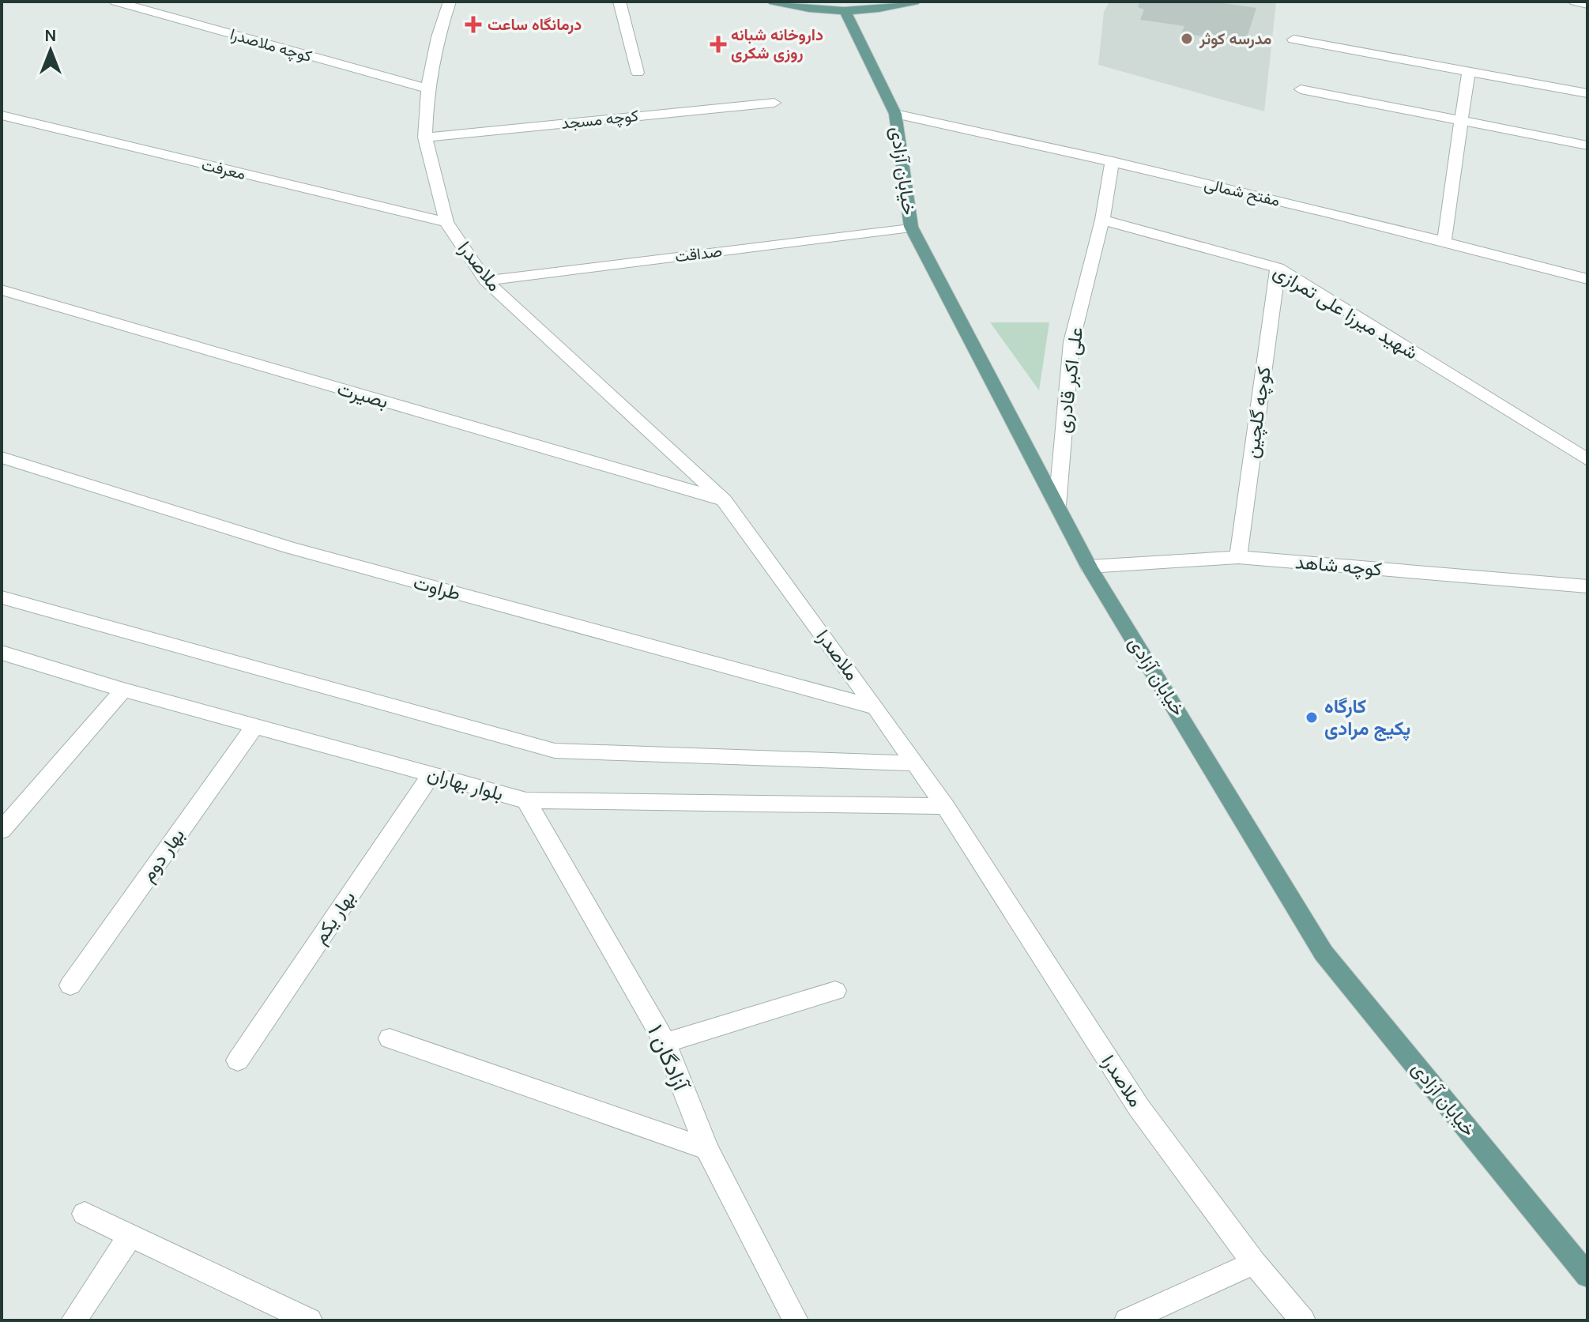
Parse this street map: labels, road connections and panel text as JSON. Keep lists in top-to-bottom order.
{
  "streets": {
    "main road": ["خیابان آزادی"],
    "street": [
      "کوچه ملاصدرا",
      "کوچه مسجد",
      "معرفت",
      "مفتح شمالی",
      "صداقت",
      "ملاصدرا",
      "شهید میرزا علی تمرازی",
      "علی اکبر قادری",
      "بصیرت",
      "کوچه گلچین",
      "کوچه شاهد",
      "طراوت",
      "بلوار بهاران",
      "بهار دوم",
      "بهار یکم",
      "آزادگان ۱"
    ]
  },
  "crossings": [
    ["کوچه ملاصدرا", "ملاصدرا"],
    ["کوچه مسجد", "ملاصدرا"],
    ["معرفت", "ملاصدرا"],
    ["خیابان آزادی", "مفتح شمالی"],
    ["خیابان آزادی", "صداقت"],
    ["خیابان آزادی", "علی اکبر قادری"],
    ["خیابان آزادی", "کوچه شاهد"],
    ["صداقت", "ملاصدرا"],
    ["ملاصدرا", "بصیرت"],
    ["ملاصدرا", "طراوت"],
    ["ملاصدرا", "بلوار بهاران"],
    ["شهید میرزا علی تمرازی", "علی اکبر قادری"],
    ["شهید میرزا علی تمرازی", "کوچه گلچین"],
    ["کوچه گلچین", "کوچه شاهد"],
    ["بلوار بهاران", "بهار دوم"],
    ["بلوار بهاران", "بهار یکم"],
    ["بلوار بهاران", "آزادگان ۱"]
  ],
  "places": {
    "health": ["درمانگاه ساعت", "داروخانه شبانه روزی شکری"],
    "other": ["مدرسه کوثر", "کارگاه پکیج مرادی"]
  },
  "north": "top"
}
